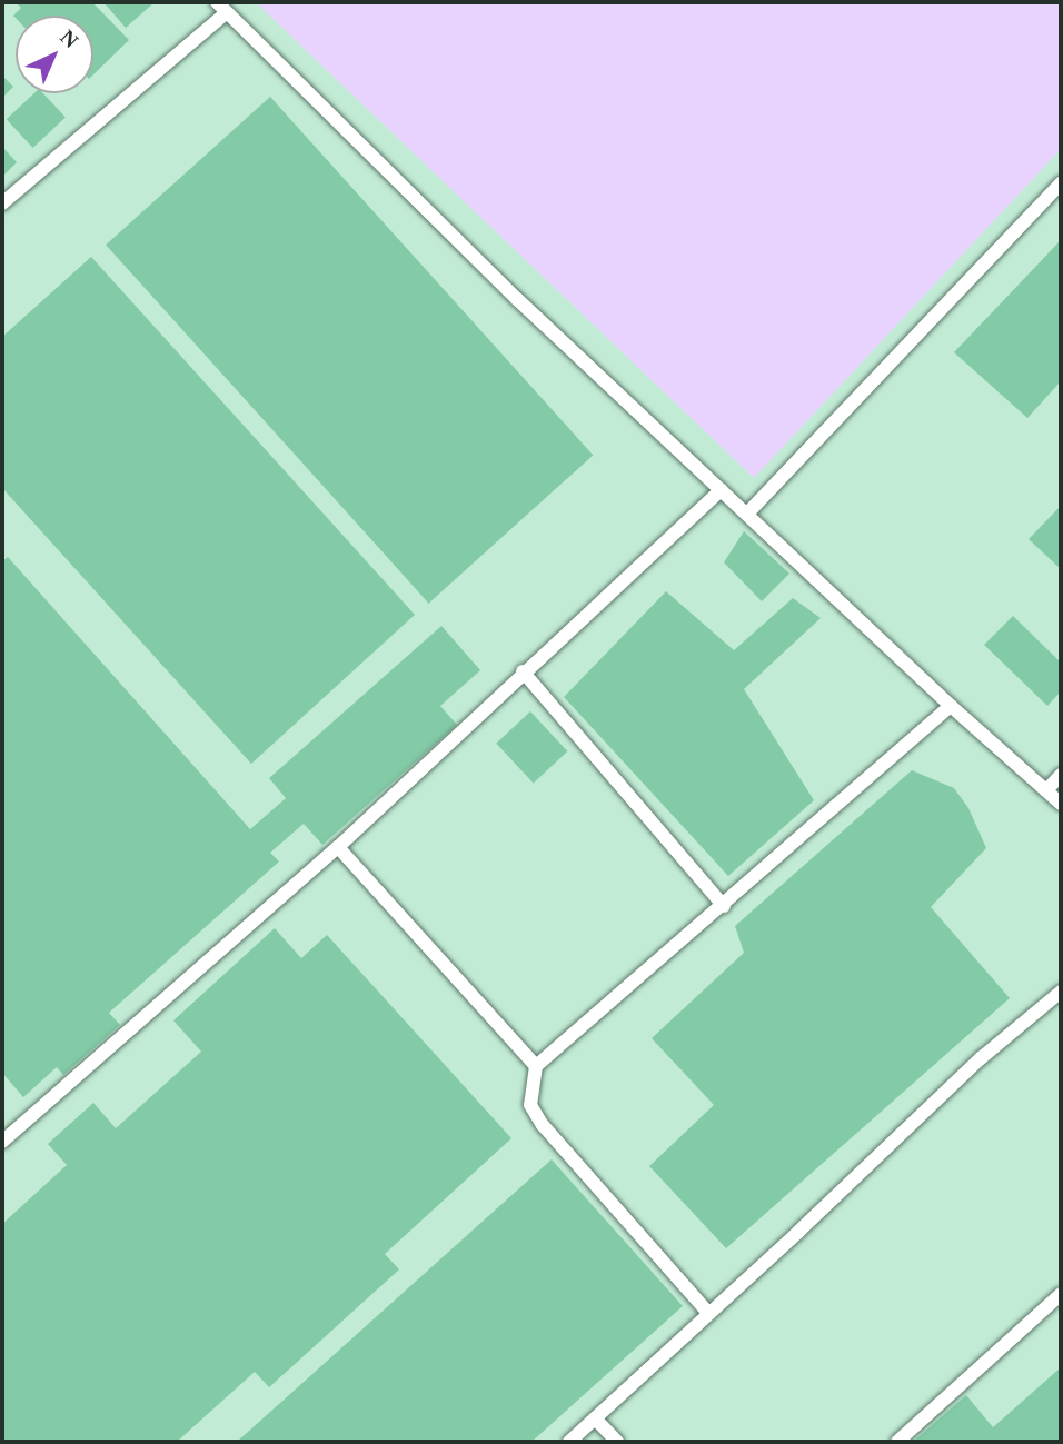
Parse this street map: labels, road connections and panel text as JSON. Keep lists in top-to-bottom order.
{
  "north": "top right"
}
